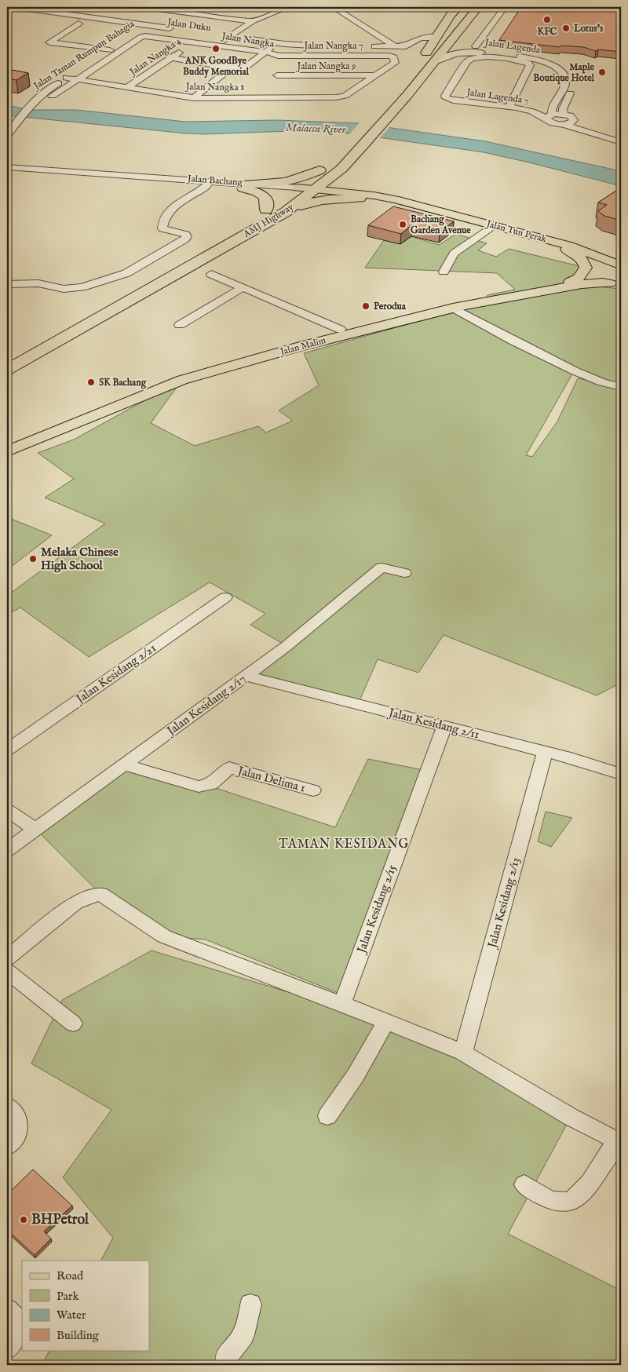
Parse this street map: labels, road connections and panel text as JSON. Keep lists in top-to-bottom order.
{
  "streets": {
    "highway": ["AMJ Highway"],
    "main road": ["Jalan Tun Perak", "Jalan Malim"],
    "street": [
      "Jalan Duku",
      "Jalan Nangka",
      "Jalan Nangka 7",
      "Jalan Lagenda",
      "Jalan Taman Rumpun Bahagia",
      "Jalan Nangka 4",
      "Jalan Nangka 9",
      "Jalan Nangka 8",
      "Jalan Lagenda 7",
      "Jalan Bachang",
      "Jalan Kesidang 2/21",
      "Jalan Kesidang 2/17",
      "Jalan Kesidang 2/11",
      "Jalan Delima 1",
      "Jalan Kesidang 2/13",
      "Jalan Kesidang 2/15"
    ]
  },
  "crossings": [
    ["Jalan Duku", "Jalan Nangka"],
    ["Jalan Duku", "Jalan Taman Rumpun Bahagia"],
    ["Jalan Nangka", "Jalan Nangka 7"],
    ["Jalan Nangka", "Jalan Taman Rumpun Bahagia"],
    ["Jalan Nangka", "Jalan Nangka 4"],
    ["Jalan Nangka 7", "Jalan Nangka 9"],
    ["Jalan Nangka 7", "Jalan Nangka 8"],
    ["Jalan Lagenda", "Jalan Lagenda 7"],
    ["Jalan Lagenda", "AMJ Highway"],
    ["Jalan Taman Rumpun Bahagia", "Jalan Nangka 8"],
    ["Jalan Nangka 4", "Jalan Nangka 8"],
    ["Jalan Nangka 9", "Jalan Nangka 8"],
    ["Jalan Bachang", "AMJ Highway"],
    ["AMJ Highway", "Jalan Tun Perak"],
    ["Jalan Tun Perak", "Jalan Malim"],
    ["Jalan Kesidang 2/17", "Jalan Kesidang 2/11"],
    ["Jalan Kesidang 2/17", "Jalan Delima 1"],
    ["Jalan Kesidang 2/11", "Jalan Kesidang 2/13"],
    ["Jalan Kesidang 2/11", "Jalan Kesidang 2/15"]
  ],
  "districts": ["TAMAN KESIDANG"],
  "water": ["Malacca River"],
  "places": [
    "KFC",
    "Lotus's",
    "ANK GoodBye Buddy Memorial",
    "Maple Boutique Hotel",
    "Bachang Garden Avenue",
    "Perodua",
    "SK Bachang",
    "Melaka Chinese High School",
    "BHPetrol"
  ],
  "legend": [
    "Road",
    "Park",
    "Water",
    "Building"
  ]
}
